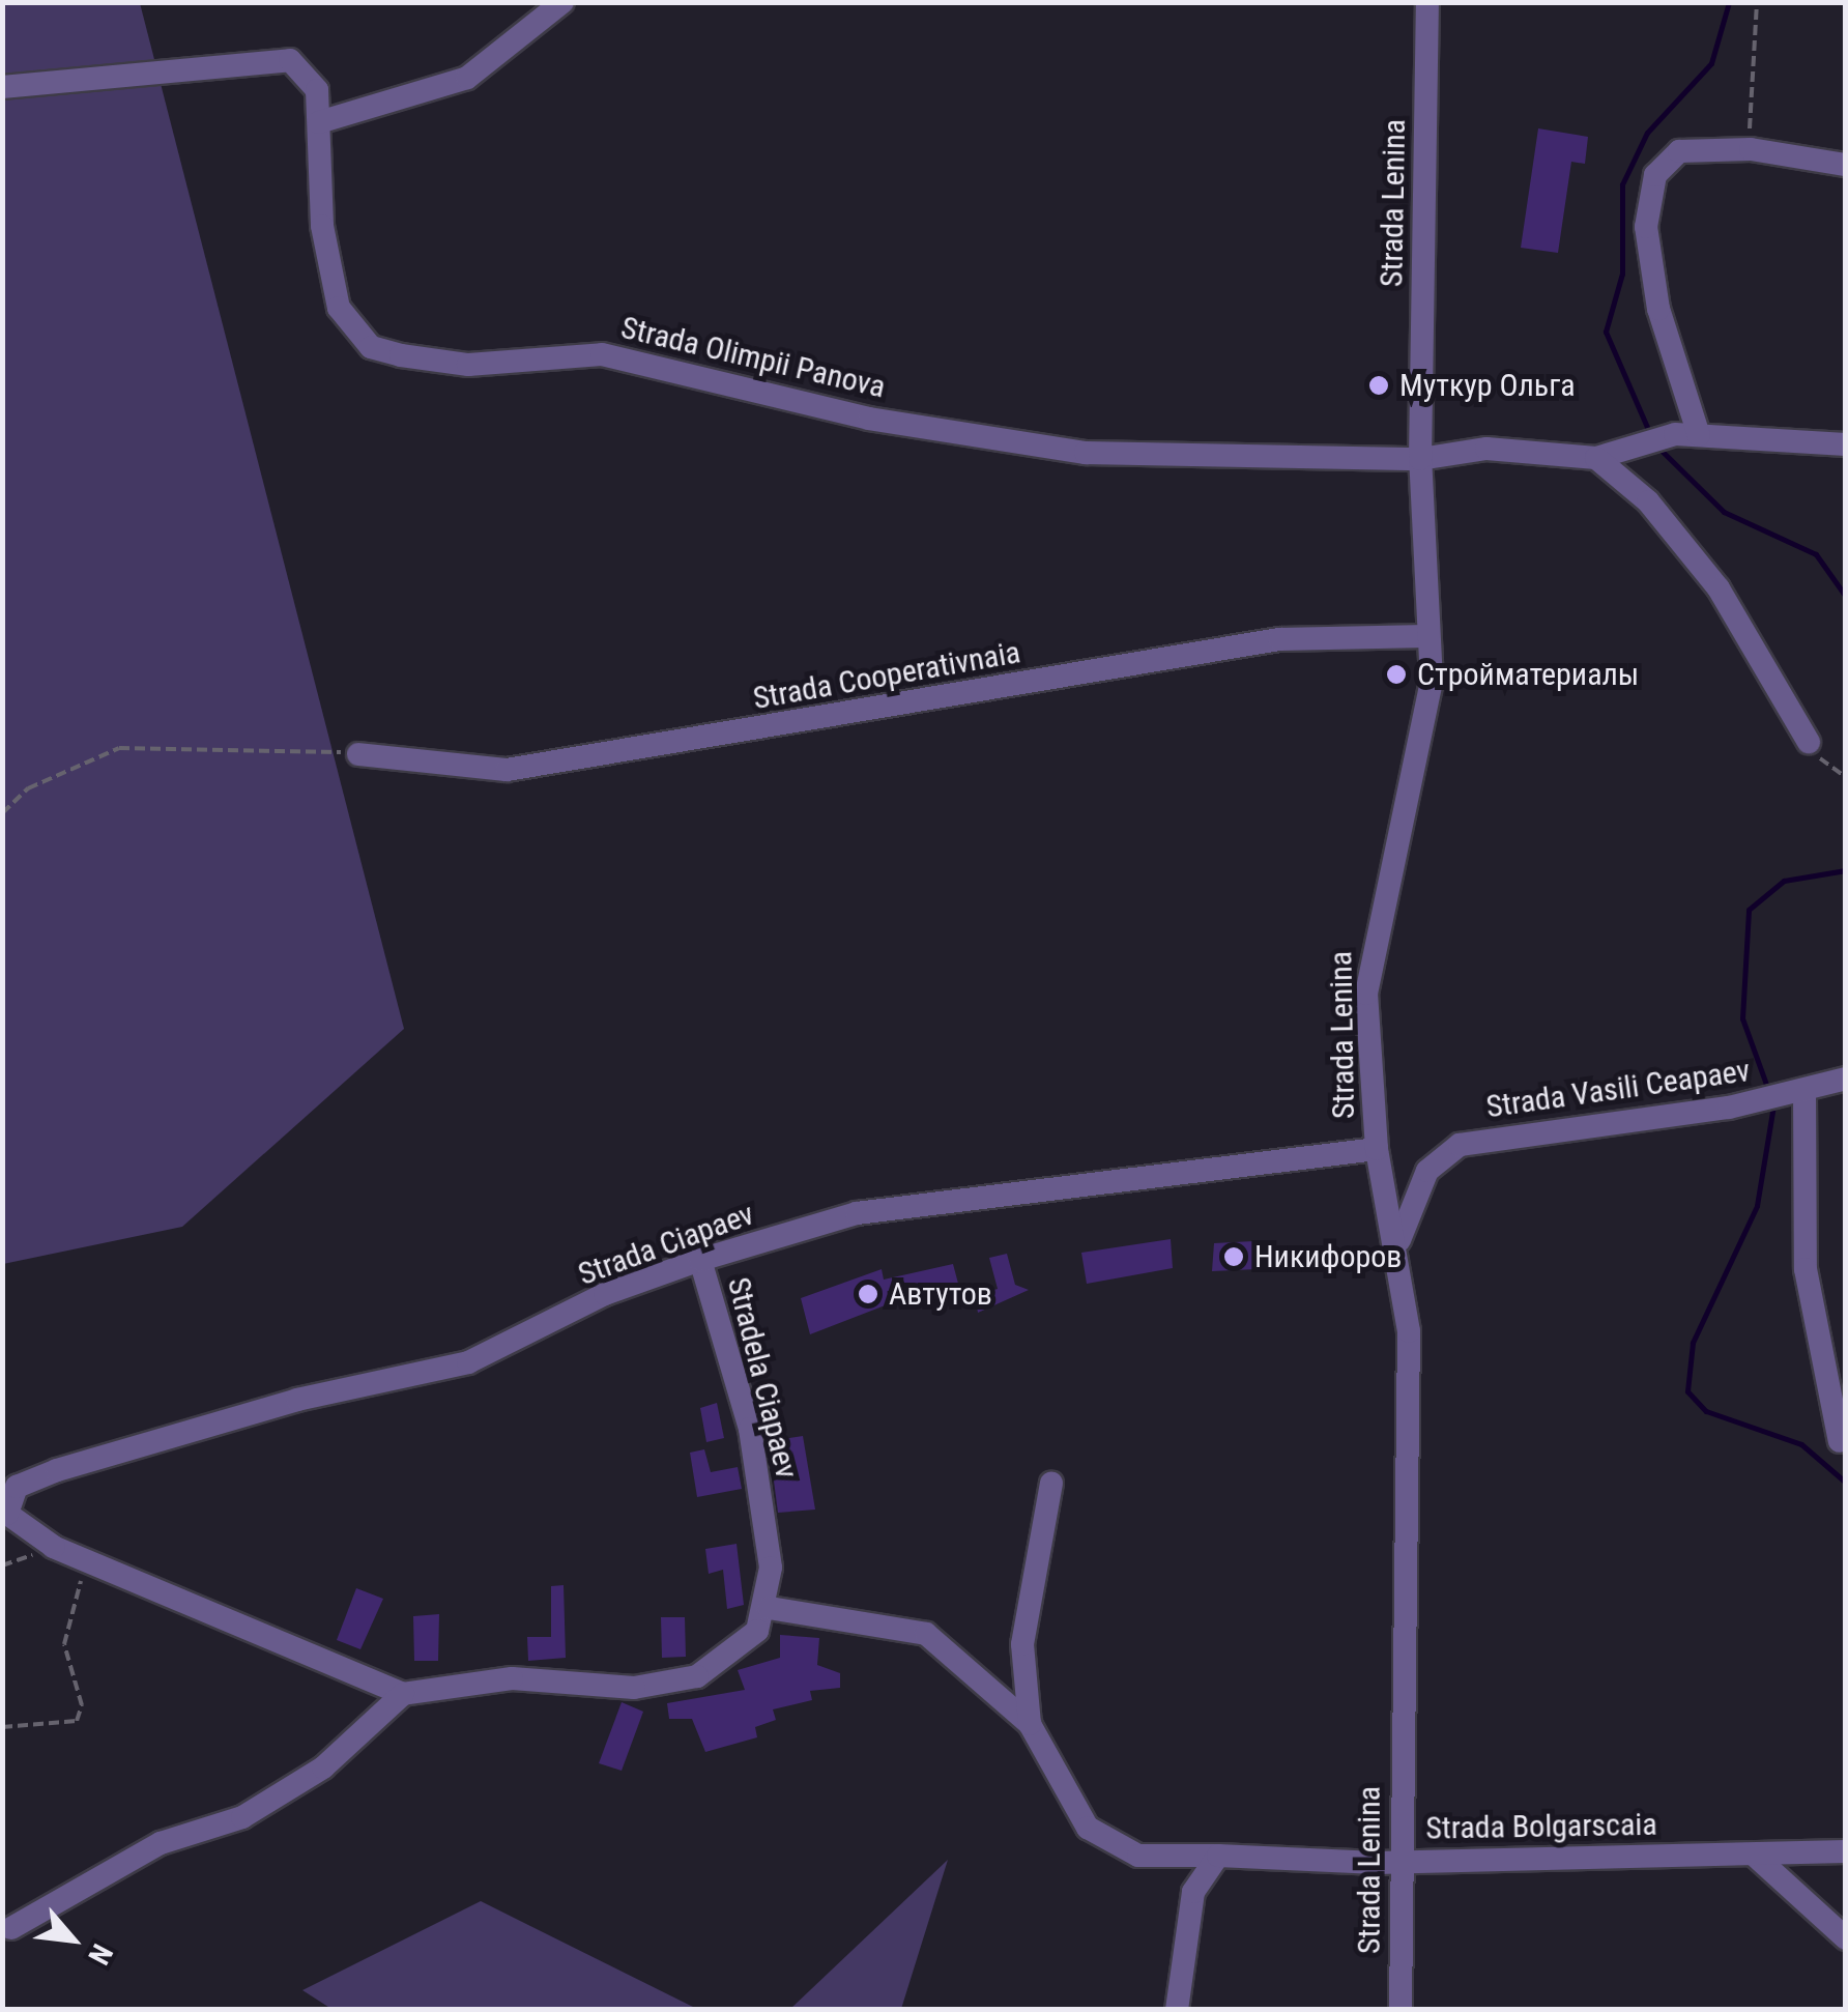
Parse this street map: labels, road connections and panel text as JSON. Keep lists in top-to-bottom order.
{
  "streets": {
    "street": [
      "Strada Lenina",
      "Strada Olimpii Panova",
      "Strada Cooperativnaia",
      "Strada Vasili Ceapaev",
      "Strada Ciapaev",
      "Stradela Ciapaev",
      "Strada Bolgarscaia"
    ]
  },
  "crossings": [
    ["Strada Lenina", "Strada Olimpii Panova"],
    ["Strada Lenina", "Strada Cooperativnaia"],
    ["Strada Lenina", "Strada Vasili Ceapaev"],
    ["Strada Lenina", "Strada Ciapaev"],
    ["Strada Lenina", "Strada Bolgarscaia"],
    ["Strada Ciapaev", "Stradela Ciapaev"]
  ],
  "places": [
    "Муткур Ольга",
    "Стройматериалы",
    "Никифоров",
    "Автутов"
  ],
  "north": "bottom right"
}
